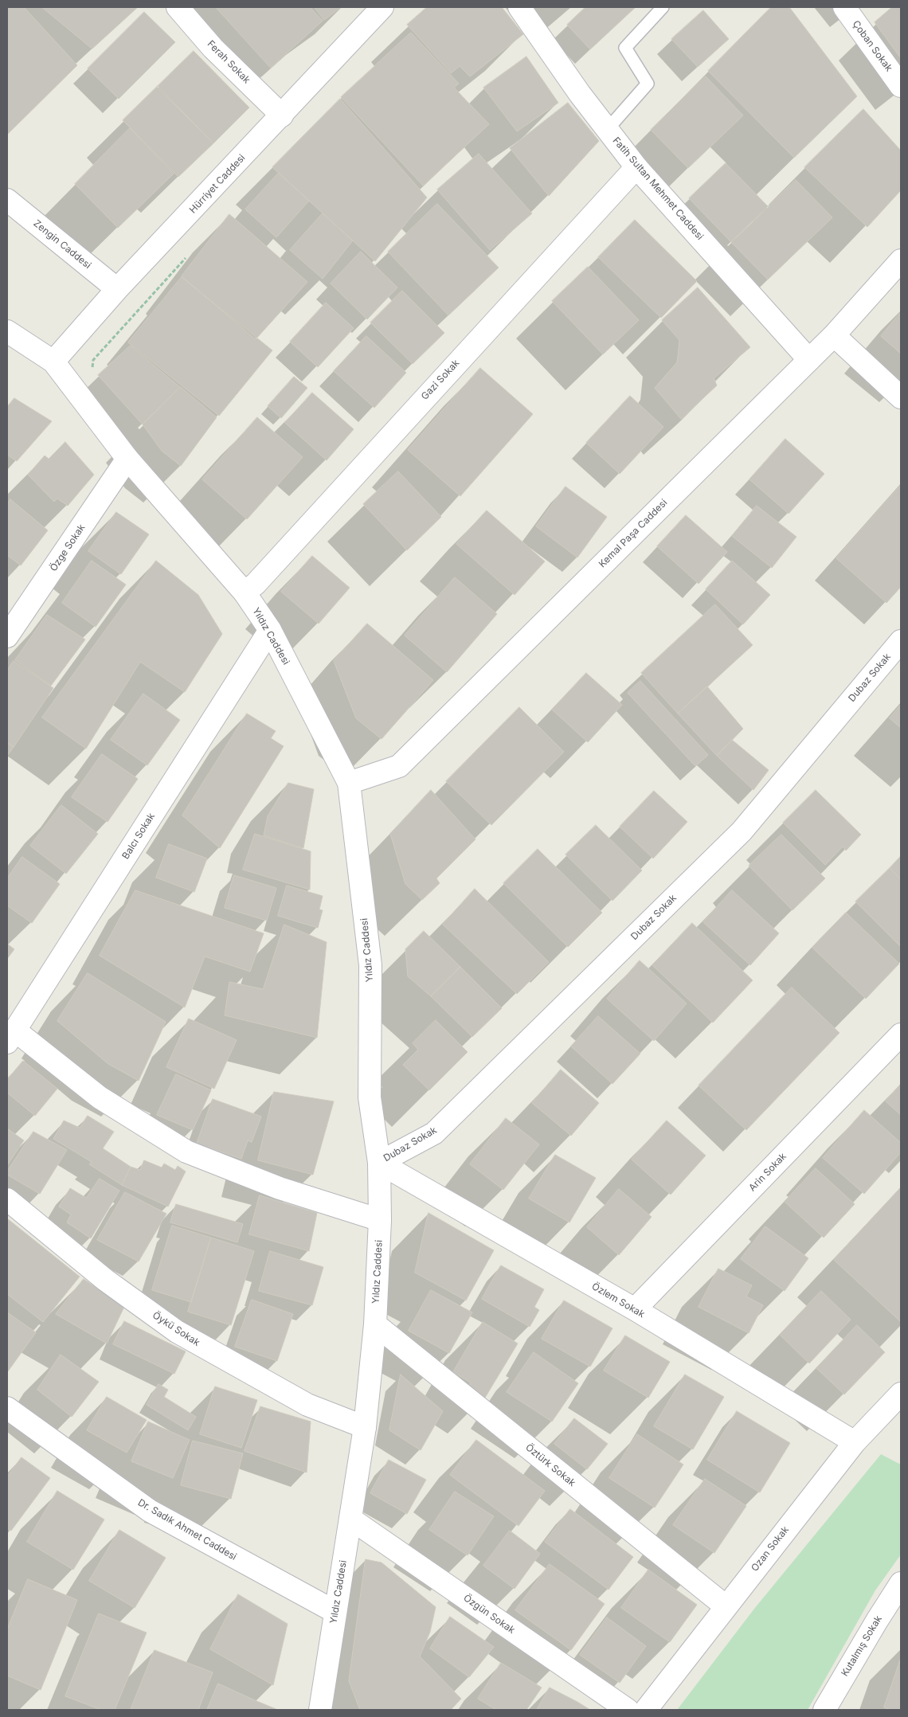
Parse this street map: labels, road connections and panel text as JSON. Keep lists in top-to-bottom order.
{
  "streets": {
    "street": [
      "Çoban Sokak",
      "Ferah Sokak",
      "Hürriyet Caddesi",
      "Fatih Sultan Mehmet Caddesi",
      "Zengin Caddesi",
      "Gazi Sokak",
      "Kemal Paşa Caddesi",
      "Özge Sokak",
      "Yıldız Caddesi",
      "Dubaz Sokak",
      "Balcı Sokak",
      "Arin Sokak",
      "Özlem Sokak",
      "Öykü Sokak",
      "Öztürk Sokak",
      "Dr. Sadık Ahmet Caddesi",
      "Ozan Sokak",
      "Özgün Sokak",
      "Kutalmış Sokak"
    ]
  },
  "crossings": [
    ["Ferah Sokak", "Hürriyet Caddesi"],
    ["Hürriyet Caddesi", "Zengin Caddesi"],
    ["Hürriyet Caddesi", "Yıldız Caddesi"],
    ["Fatih Sultan Mehmet Caddesi", "Gazi Sokak"],
    ["Fatih Sultan Mehmet Caddesi", "Kemal Paşa Caddesi"],
    ["Gazi Sokak", "Yıldız Caddesi"],
    ["Kemal Paşa Caddesi", "Yıldız Caddesi"],
    ["Özge Sokak", "Yıldız Caddesi"],
    ["Yıldız Caddesi", "Dubaz Sokak"],
    ["Yıldız Caddesi", "Balcı Sokak"],
    ["Yıldız Caddesi", "Özlem Sokak"],
    ["Yıldız Caddesi", "Öykü Sokak"],
    ["Yıldız Caddesi", "Öztürk Sokak"],
    ["Yıldız Caddesi", "Dr. Sadık Ahmet Caddesi"],
    ["Yıldız Caddesi", "Özgün Sokak"],
    ["Dubaz Sokak", "Özlem Sokak"],
    ["Arin Sokak", "Özlem Sokak"],
    ["Özlem Sokak", "Ozan Sokak"],
    ["Öztürk Sokak", "Ozan Sokak"]
  ]
}
